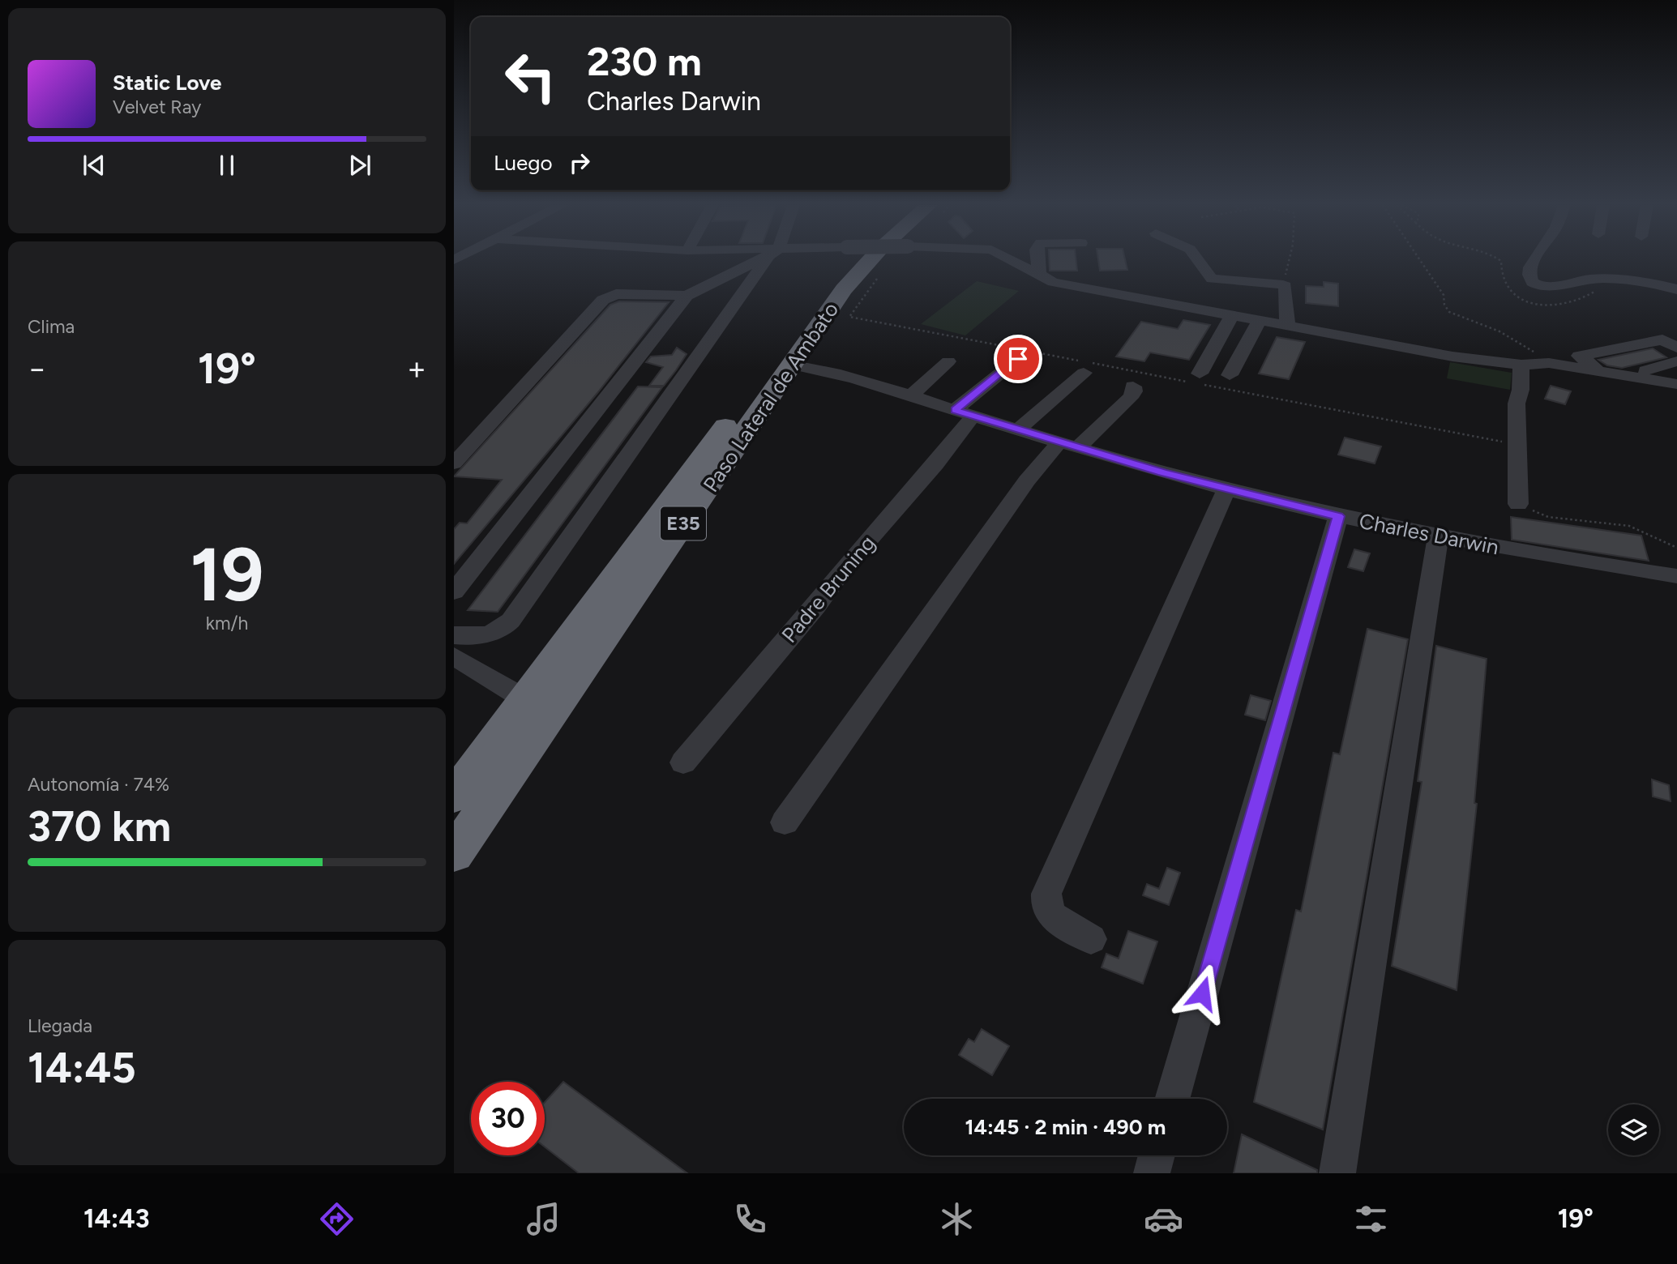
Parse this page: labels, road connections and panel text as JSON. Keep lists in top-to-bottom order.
{
  "streets": {
    "highway": ["Paso Lateral de Ambato", "E35"],
    "street": ["Charles Darwin", "Padre Bruning"]
  },
  "crossings": [
    ["Paso Lateral de Ambato", "Charles Darwin"],
    ["Charles Darwin", "Padre Bruning"]
  ],
  "page": {
    "turn": ["230 m", "Charles Darwin"],
    "song": ["Static Love", "Velvet Ray"],
    "then": "Luego",
    "tile": [
      "Clima",
      ["19", "km/h"],
      ["Autonomía · 74%", "370 km"],
      ["Llegada", "14:45"]
    ],
    "heat": ["−", "19°", "+"],
    "limit": "30",
    "trip": "14:45 · 2 min · 490 m",
    "tabs": ["14:43", "19°"]
  }
}
